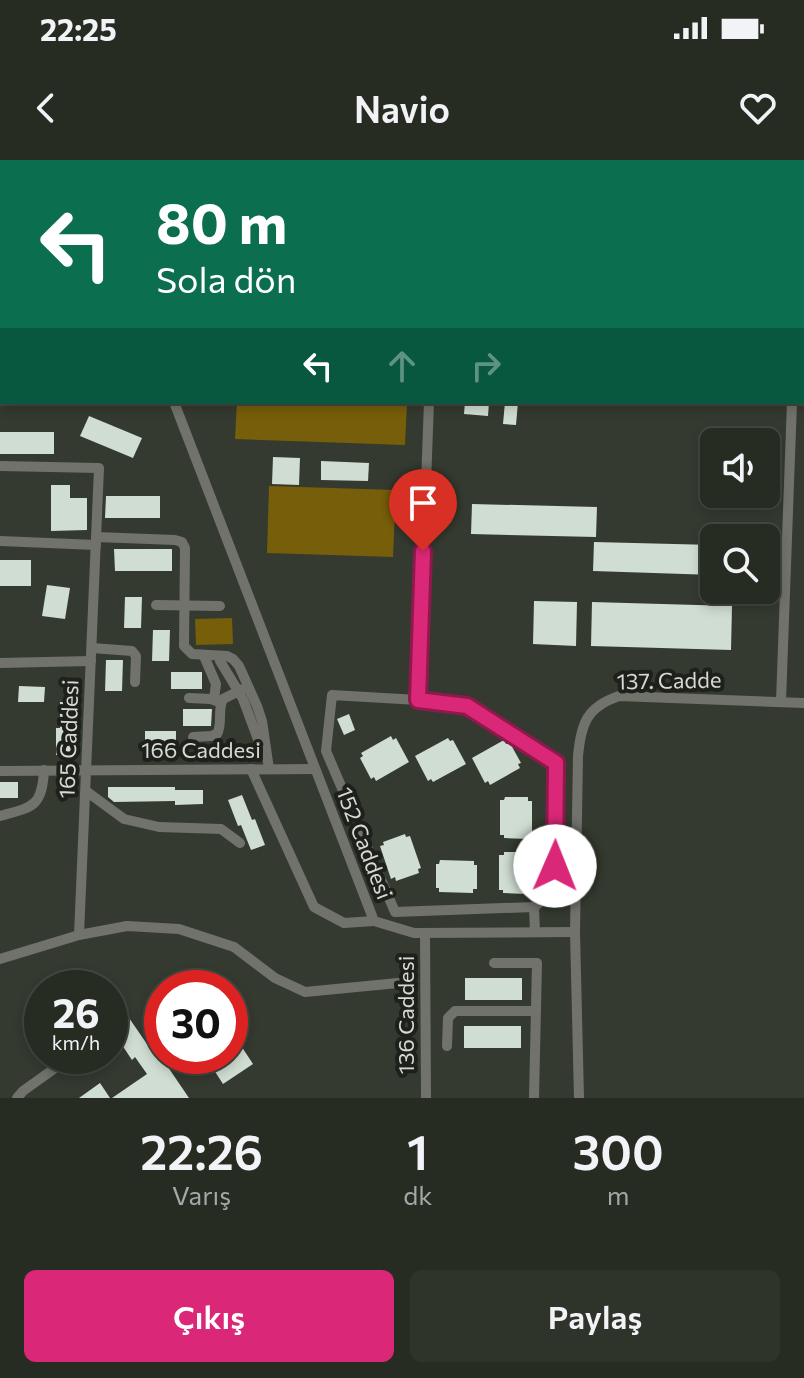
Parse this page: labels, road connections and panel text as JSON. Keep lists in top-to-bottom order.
{
  "streets": {
    "street": [
      "137. Cadde",
      "165 Caddesi",
      "166 Caddesi",
      "152 Caddesi",
      "136 Caddesi"
    ]
  },
  "crossings": [
    ["137. Cadde", "152 Caddesi"],
    ["165 Caddesi", "166 Caddesi"],
    ["166 Caddesi", "152 Caddesi"],
    ["152 Caddesi", "136 Caddesi"]
  ],
  "page": {
    "status": "22:25",
    "header": "Navio",
    "turn": ["80 m", "Sola dön"],
    "speed": "26 km/h",
    "limit": "30",
    "eta": [
      "22:26",
      "Varış",
      "1",
      "dk",
      "300",
      "m"
    ],
    "buttons": ["Çıkış", "Paylaş"]
  }
}
